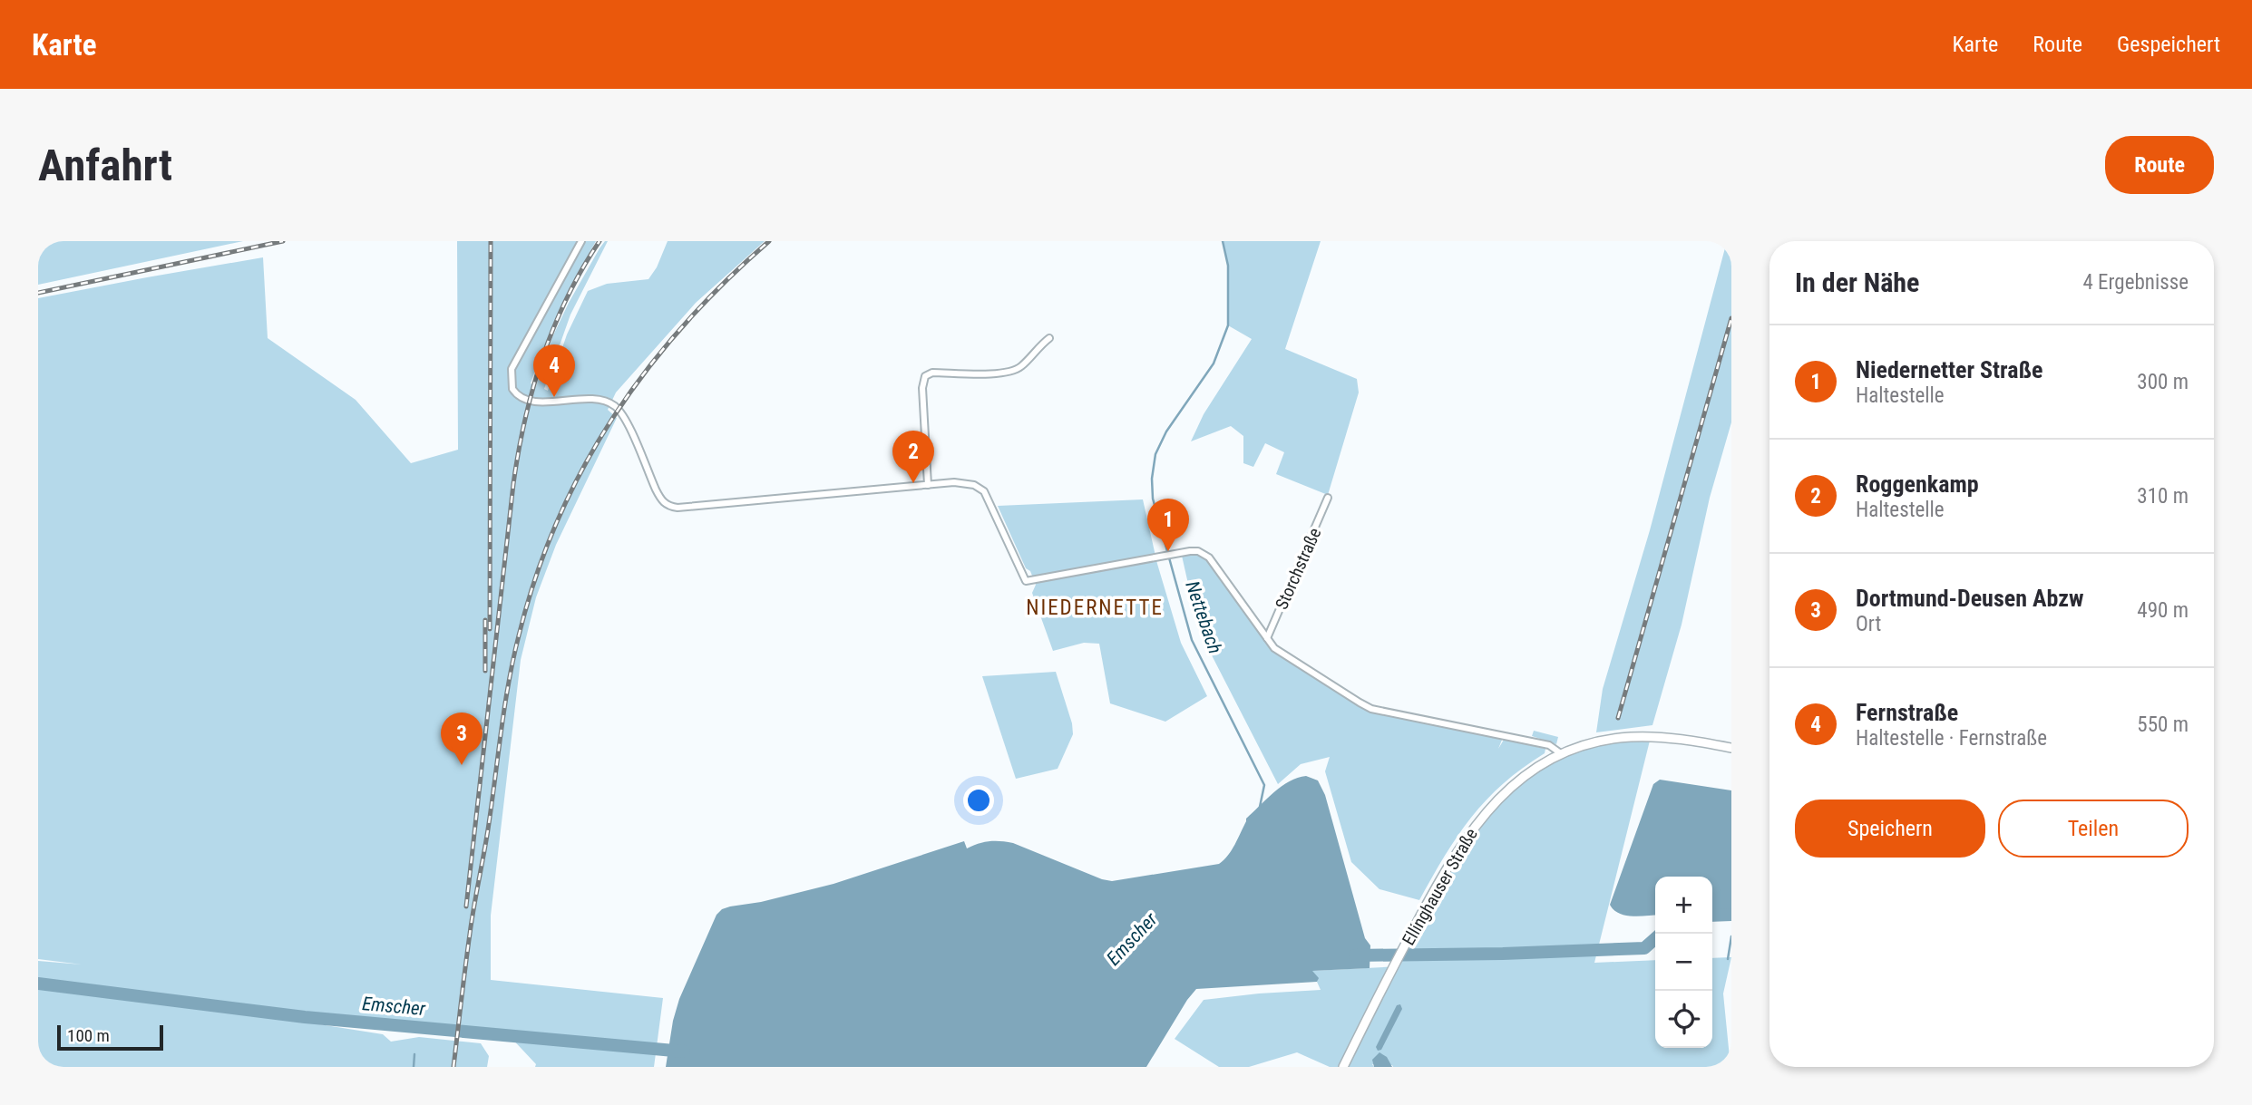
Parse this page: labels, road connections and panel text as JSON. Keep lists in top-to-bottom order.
{
  "streets": {
    "main road": ["Ellinghauser Straße"],
    "street": ["Storchstraße"]
  },
  "districts": ["NIEDERNETTE"],
  "water": ["Nettebach", "Emscher"],
  "scale_bar": "100 m",
  "page": {
    "header": "Karte",
    "nav": ["Karte", "Route", "Gespeichert"],
    "buttons": [
      "Route",
      ["Speichern", "Teilen"]
    ],
    "title": "Anfahrt",
    "heading": ["In der Nähe", "4 Ergebnisse"],
    "list": [
      {
        "mark": "1",
        "name": "Niedernetter Straße",
        "note": "Haltestelle",
        "value": "300 m"
      },
      {
        "mark": "2",
        "name": "Roggenkamp",
        "note": "Haltestelle",
        "value": "310 m"
      },
      {
        "mark": "3",
        "name": "Dortmund-Deusen Abzw",
        "note": "Ort",
        "value": "490 m"
      },
      {
        "mark": "4",
        "name": "Fernstraße",
        "note": "Haltestelle · Fernstraße",
        "value": "550 m"
      }
    ],
    "pins": [
      "4",
      "2",
      "1",
      "3"
    ],
    "map_buttons": ["+", "−"],
    "scale": "100 m"
  }
}
